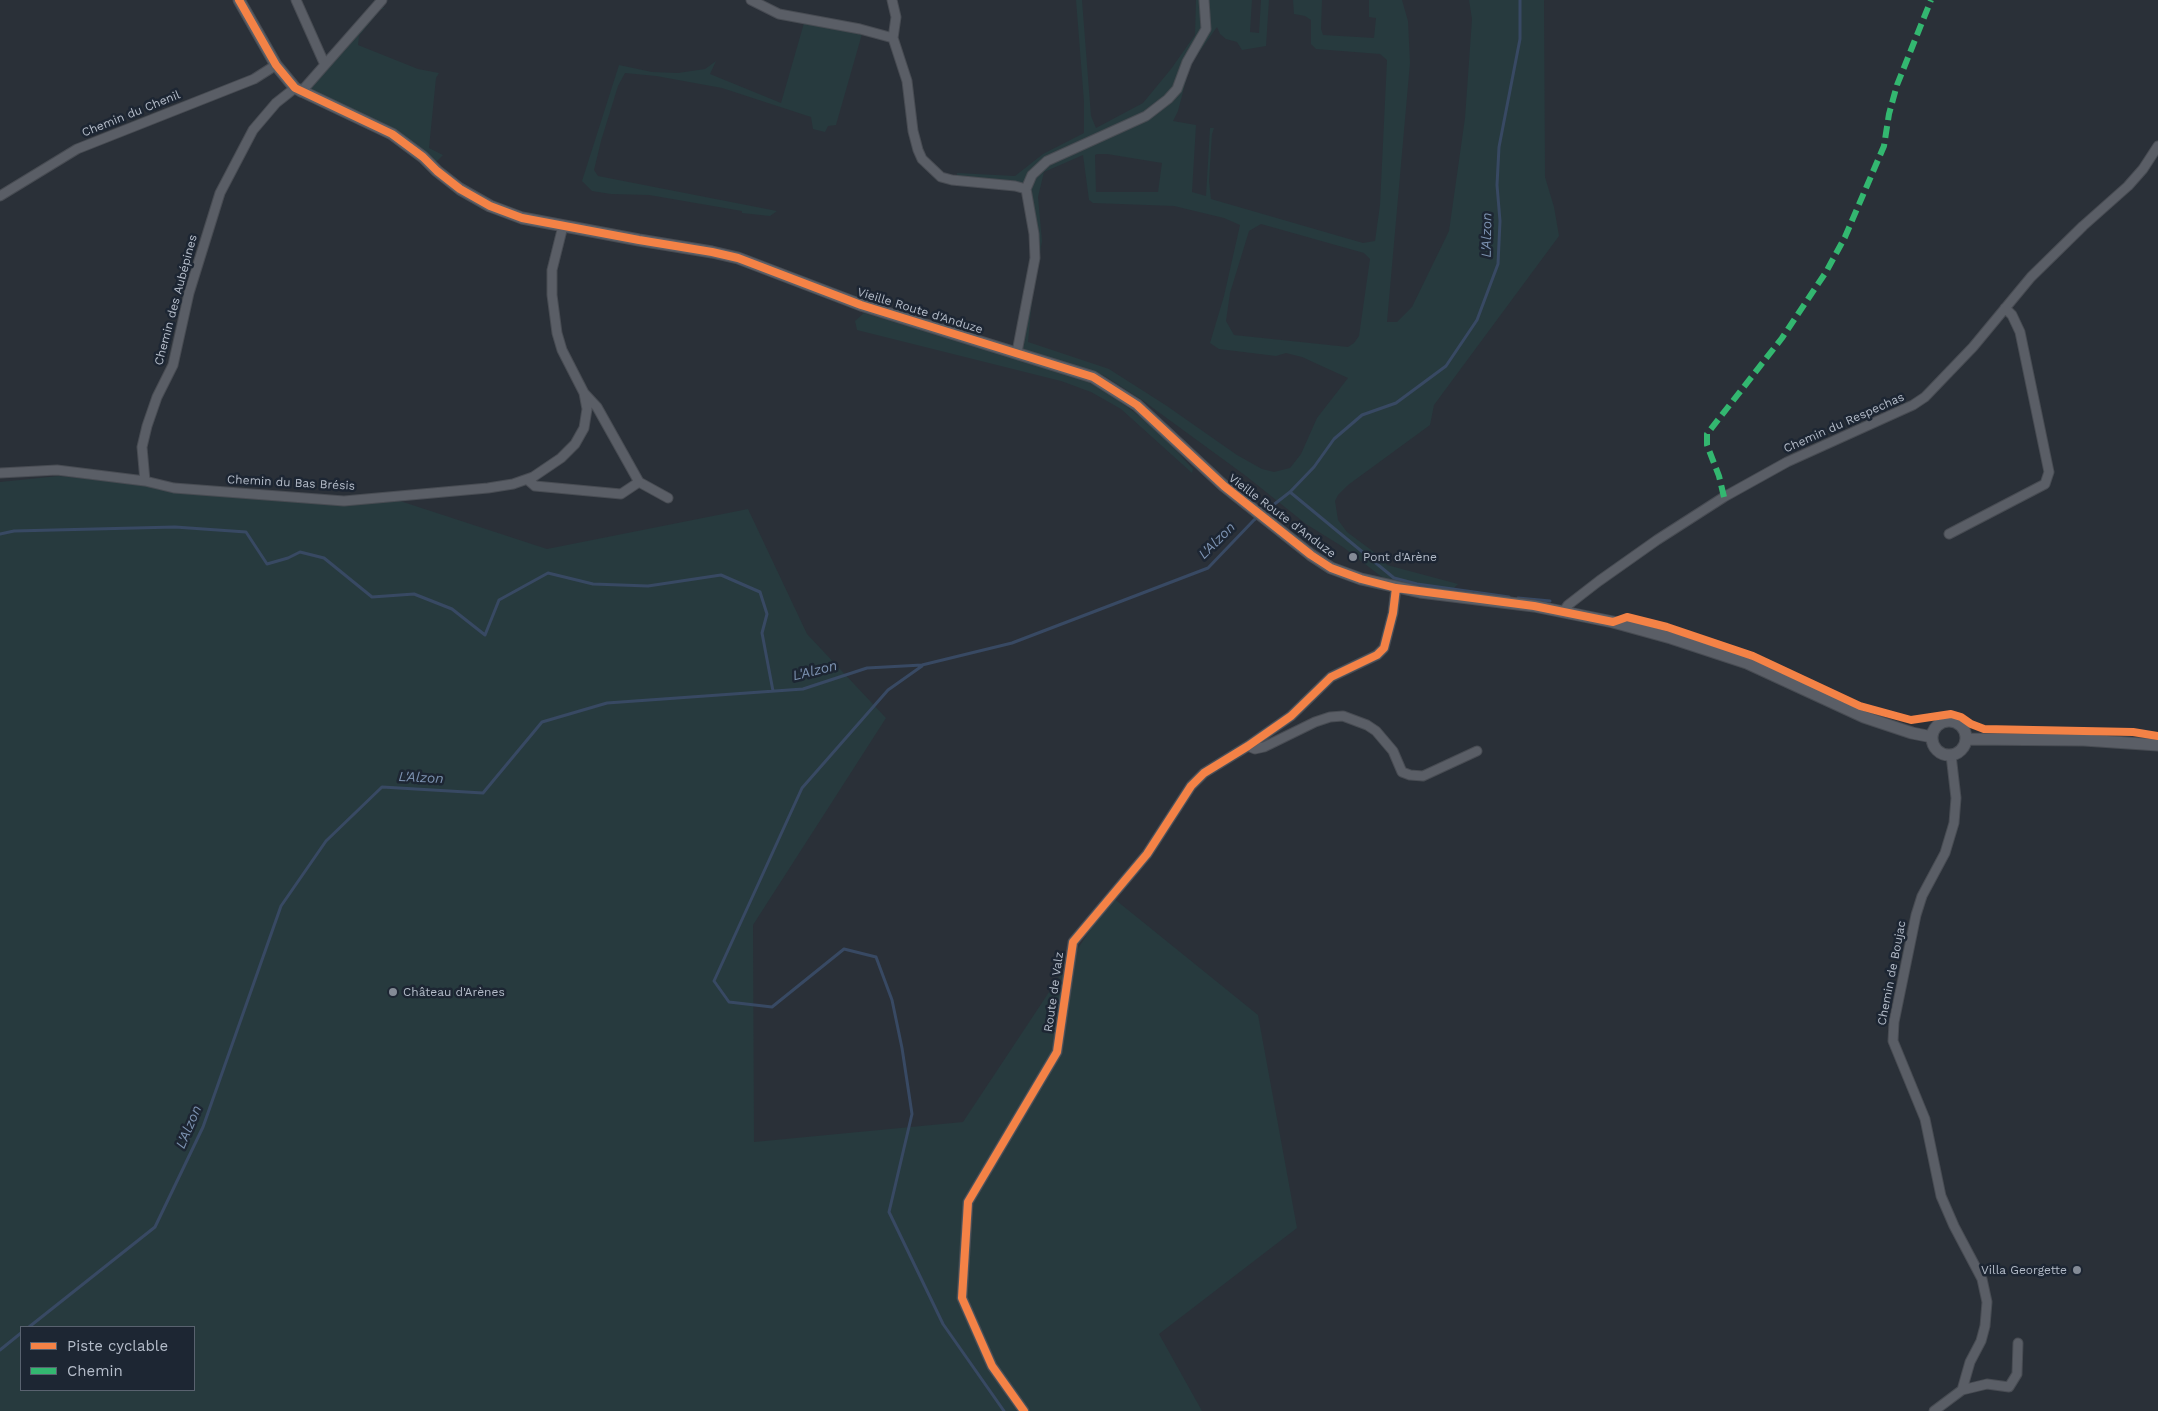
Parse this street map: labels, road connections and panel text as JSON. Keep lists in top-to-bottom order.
{
  "streets": {
    "street": [
      "Chemin du Chenil",
      "Chemin des Aubépines",
      "Vieille Route d'Anduze",
      "Chemin du Respechas",
      "Chemin du Bas Brésis",
      "Chemin de Boujac",
      "Route de Valz"
    ]
  },
  "crossings": [
    ["Chemin du Chenil", "Vieille Route d'Anduze"],
    ["Chemin des Aubépines", "Vieille Route d'Anduze"],
    ["Chemin des Aubépines", "Chemin du Bas Brésis"],
    ["Vieille Route d'Anduze", "Chemin du Respechas"],
    ["Vieille Route d'Anduze", "Chemin du Bas Brésis"],
    ["Vieille Route d'Anduze", "Chemin de Boujac"],
    ["Vieille Route d'Anduze", "Route de Valz"]
  ],
  "water": ["L'Alzon"],
  "places": ["Pont d'Arène", "Château d'Arènes", "Villa Georgette"],
  "legend": ["Piste cyclable", "Chemin"]
}
